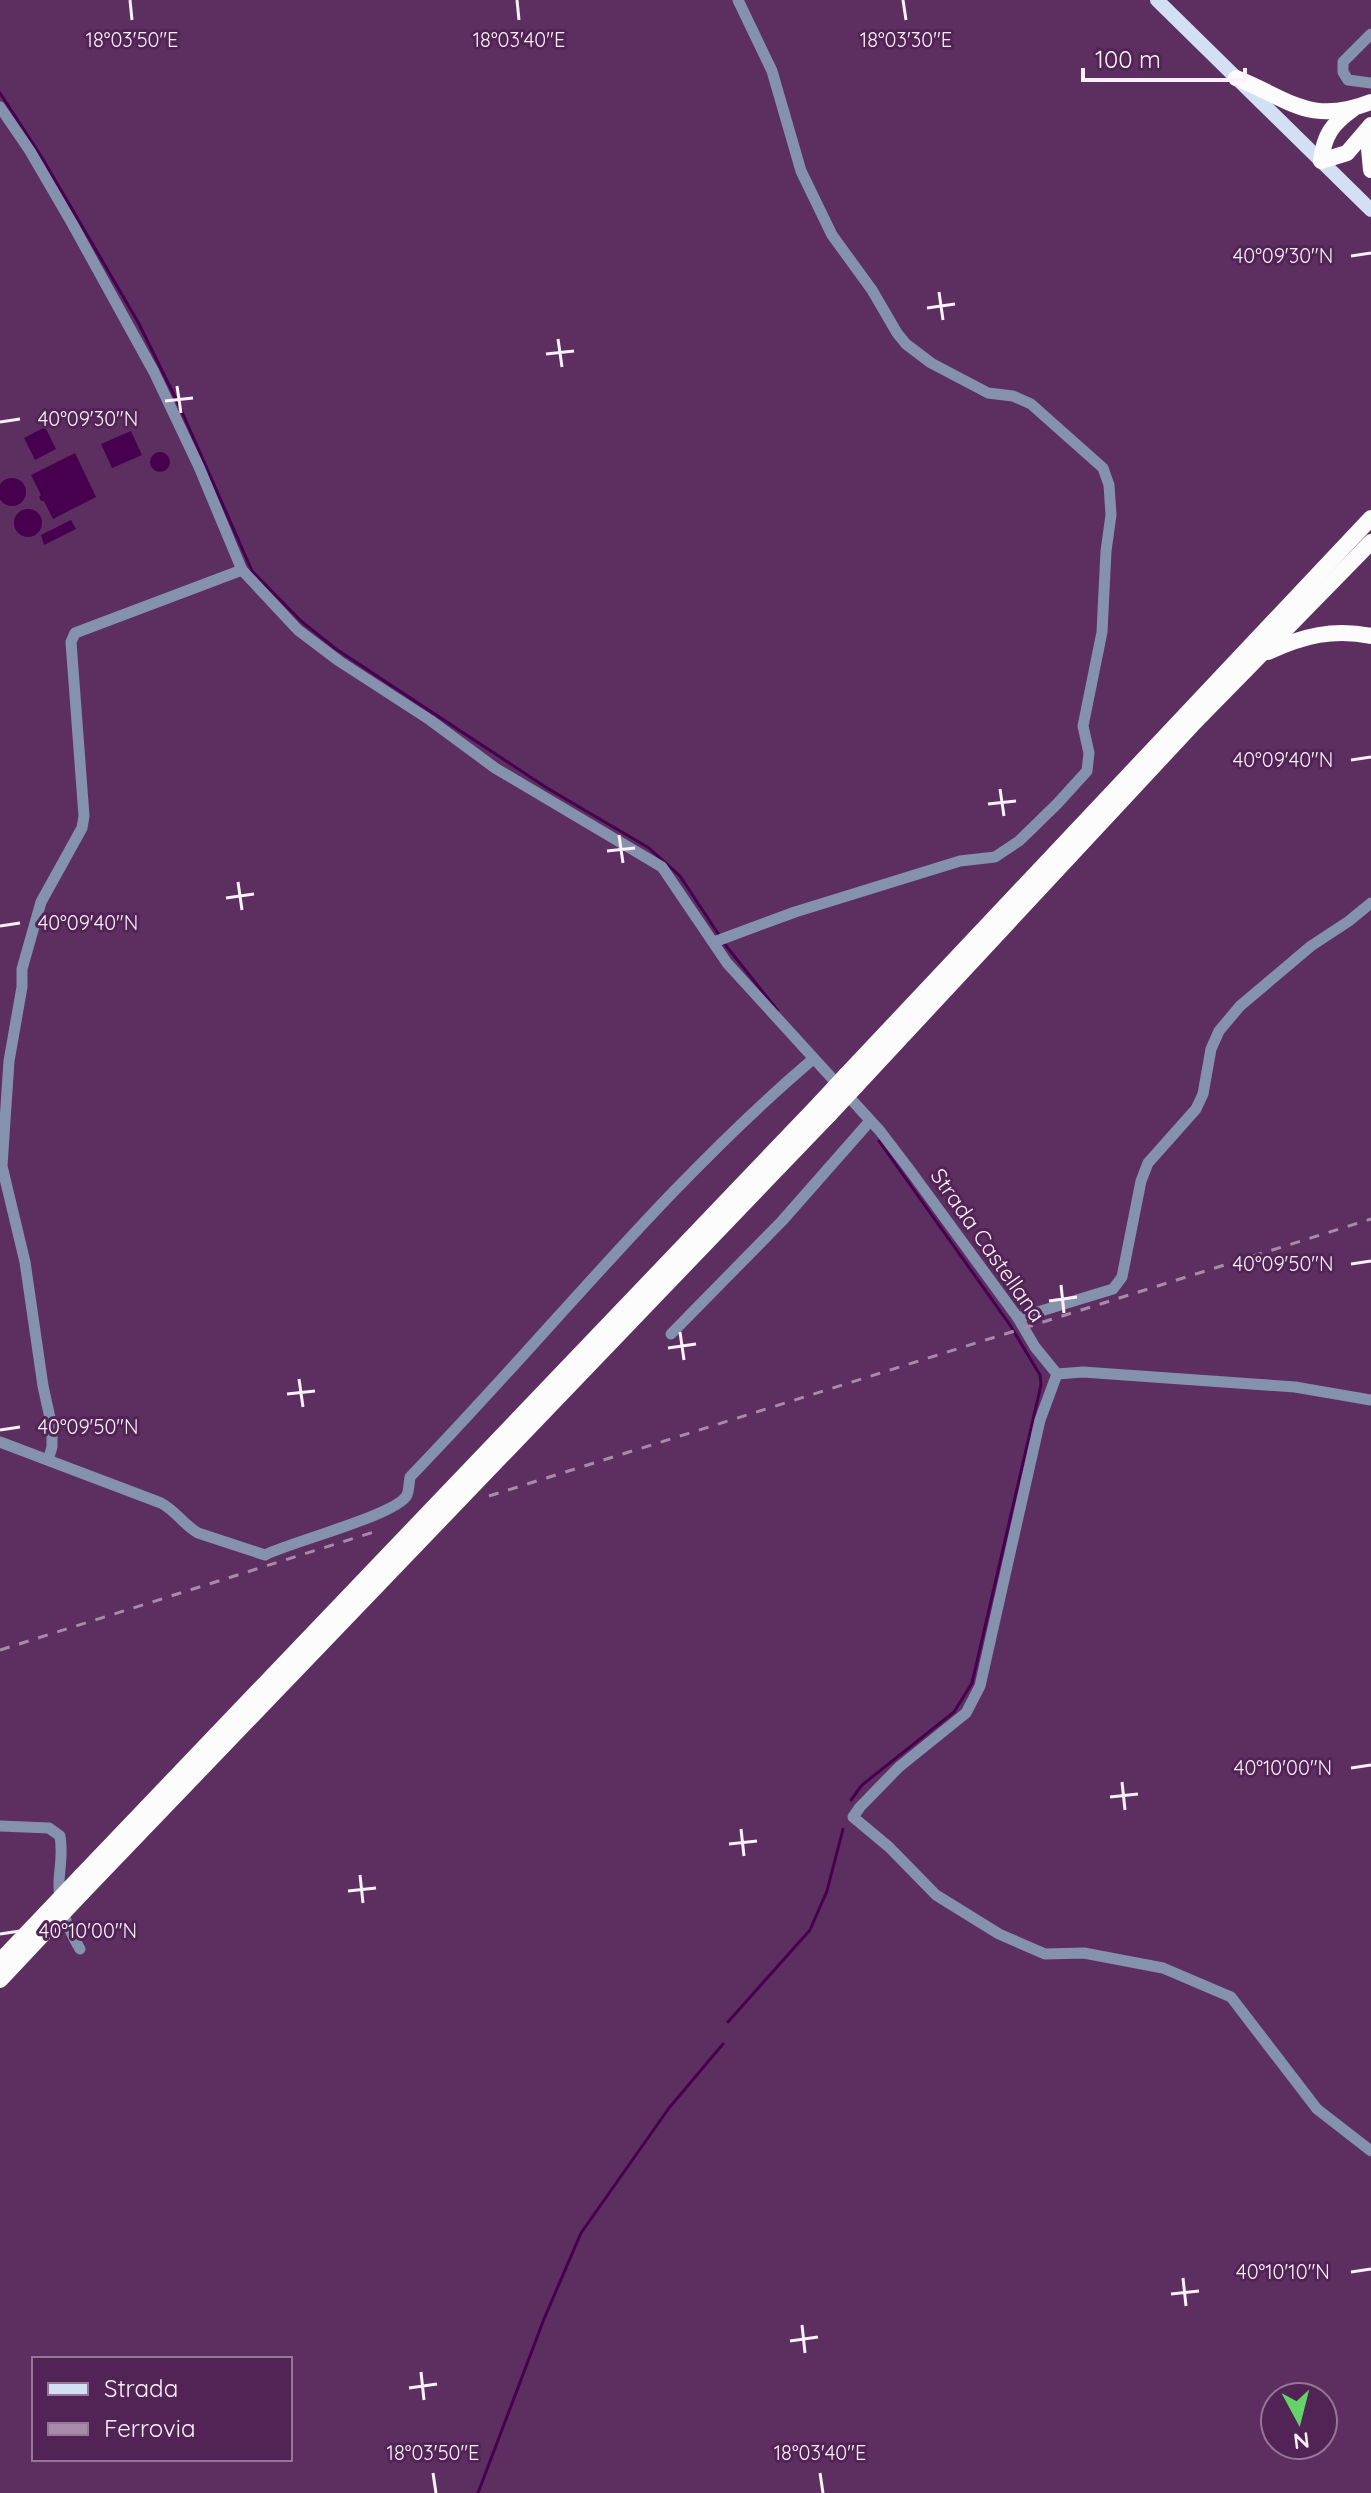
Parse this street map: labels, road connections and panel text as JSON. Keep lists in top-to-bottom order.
{
  "streets": {
    "street": ["Strada Castellana"]
  },
  "legend": ["Strada", "Ferrovia"],
  "scale_bar": "100 m",
  "north": "bottom",
  "coordinates": [
    "18°03'50\"E",
    "18°03'40\"E",
    "18°03'30\"E",
    "40°09'30\"N",
    "40°09'40\"N",
    "40°09'50\"N",
    "40°10'00\"N",
    "40°10'10\"N"
  ]
}
